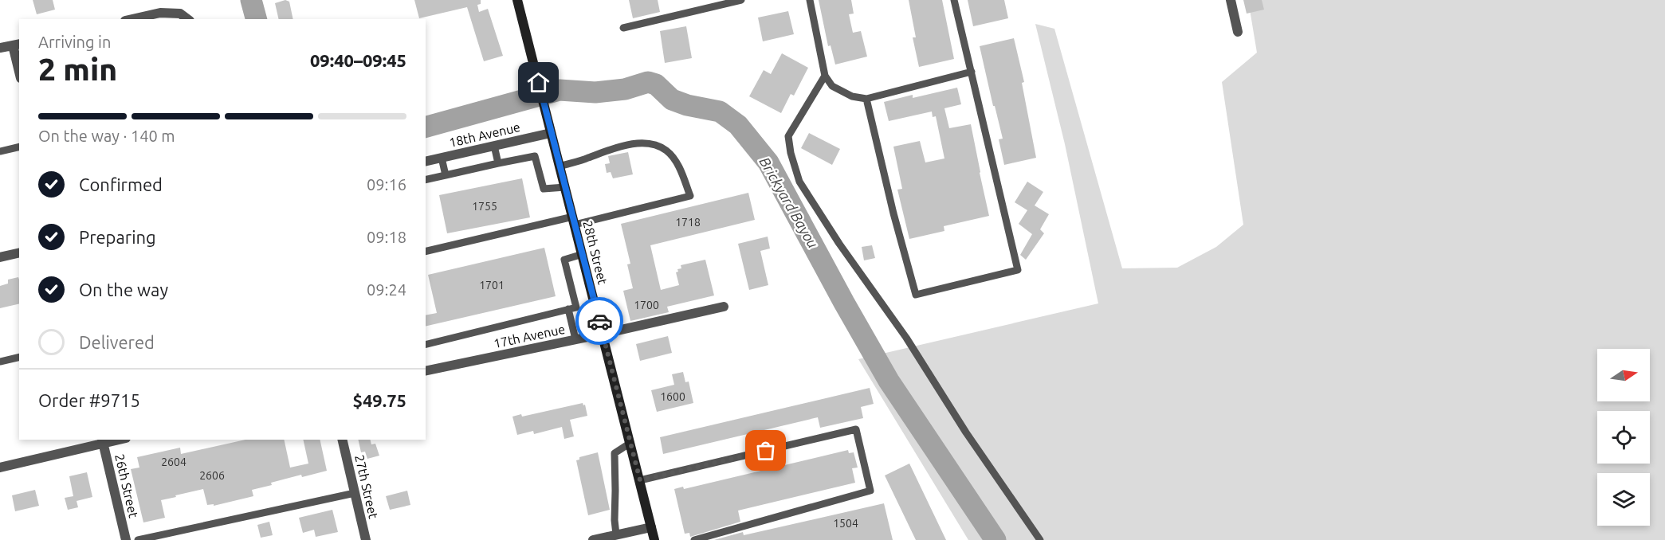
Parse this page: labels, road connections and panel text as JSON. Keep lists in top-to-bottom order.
{
  "streets": {
    "main road": ["28th Street"],
    "street": [
      "18th Avenue",
      "17th Avenue",
      "26th Street",
      "27th Street"
    ]
  },
  "crossings": [
    ["18th Avenue", "28th Street"],
    ["28th Street", "17th Avenue"]
  ],
  "water": ["Brickyard Bayou"],
  "house_numbers": [
    "1755",
    "1718",
    "1701",
    "1700",
    "1600",
    "2604",
    "2606",
    "1504"
  ],
  "north": "right",
  "page": {
    "heading": ["2 min", "Arriving in", "09:40–09:45"],
    "panel": ["Order #9715", "$49.75"],
    "bar": "On the way · 140 m",
    "list": [
      ["Confirmed", "09:16"],
      ["Preparing", "09:18"],
      ["On the way", "09:24"],
      "Delivered"
    ]
  }
}
